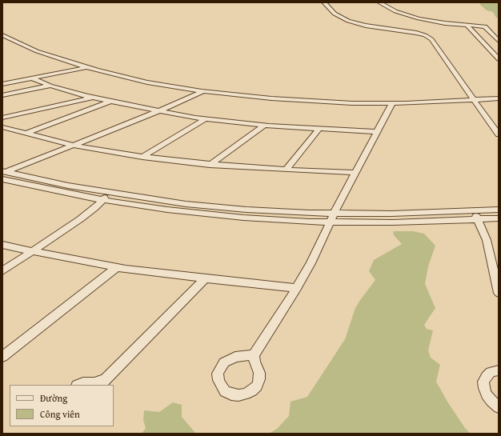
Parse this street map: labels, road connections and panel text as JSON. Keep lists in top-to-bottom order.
{
  "legend": ["Đường", "Công viên"]
}
